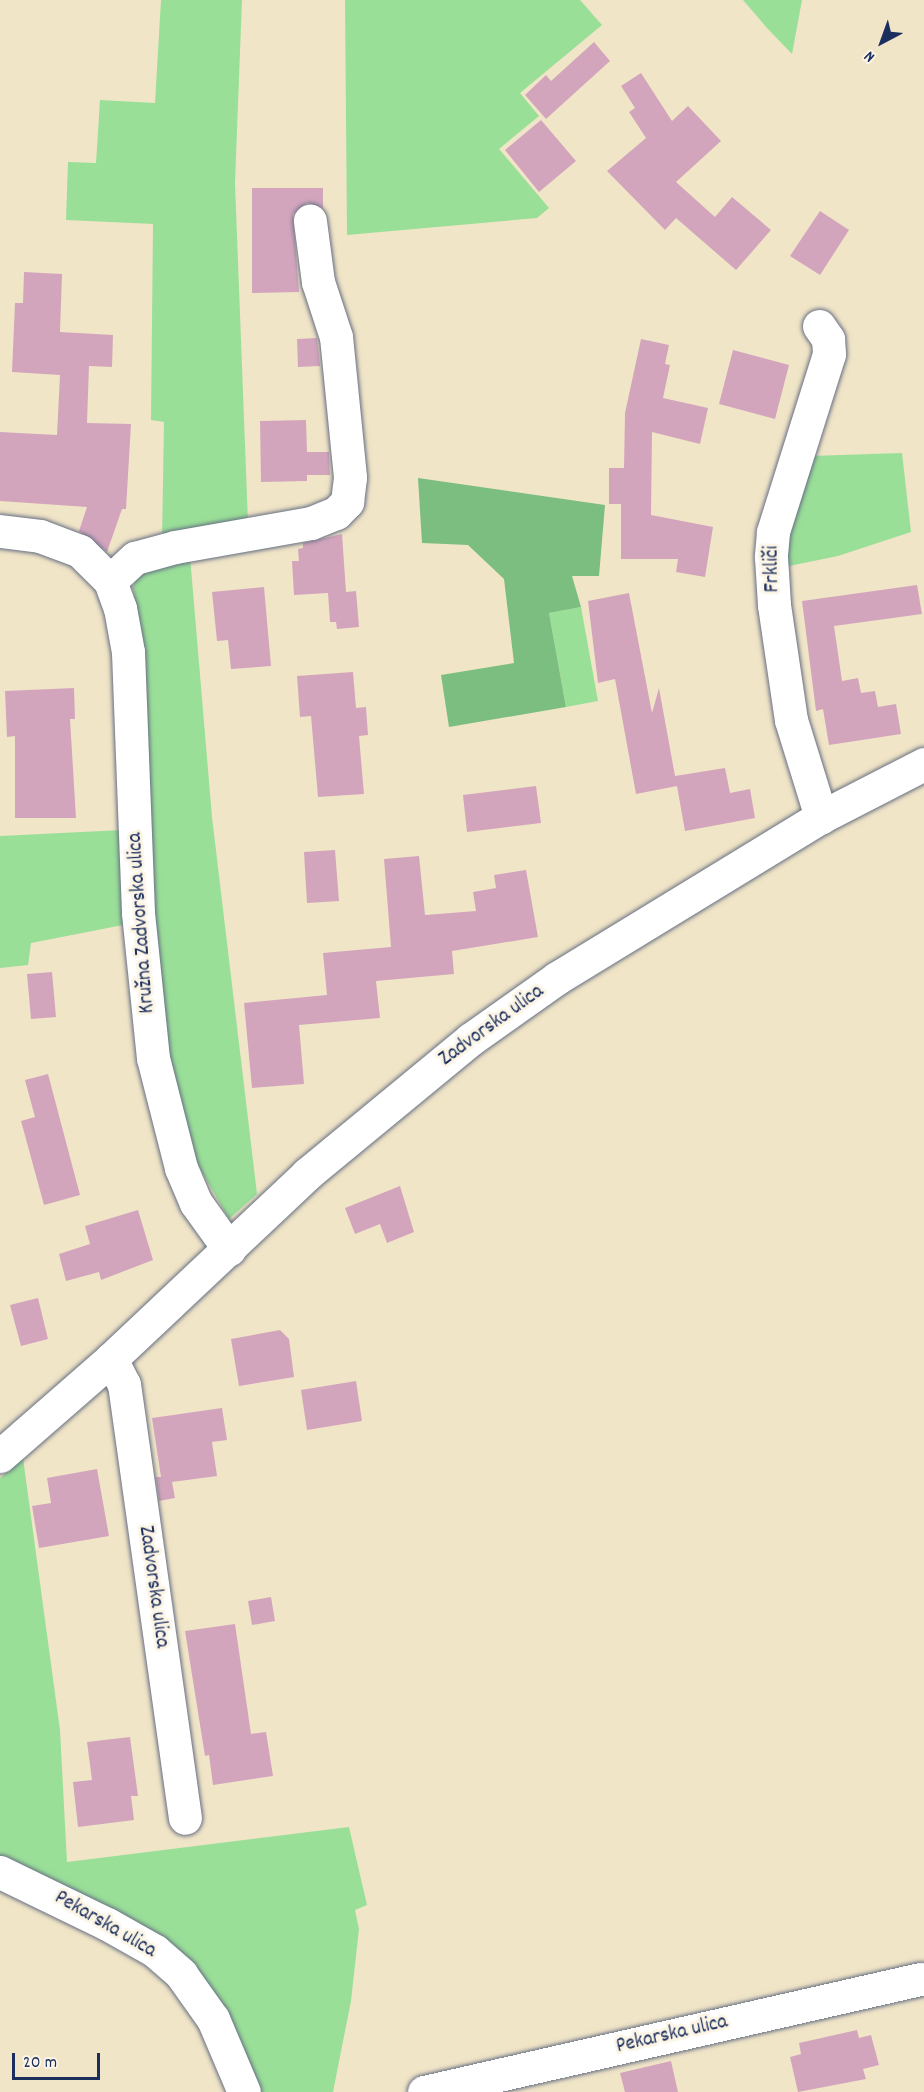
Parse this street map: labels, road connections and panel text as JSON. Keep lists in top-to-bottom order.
{
  "streets": {
    "street": [
      "Frkliči",
      "Kružna Zadvorska ulica",
      "Zadvorska ulica",
      "Pekarska ulica"
    ]
  },
  "crossings": [
    ["Frkliči", "Zadvorska ulica"],
    ["Kružna Zadvorska ulica", "Zadvorska ulica"]
  ],
  "scale_bar": "20 m",
  "north": "bottom left"
}
